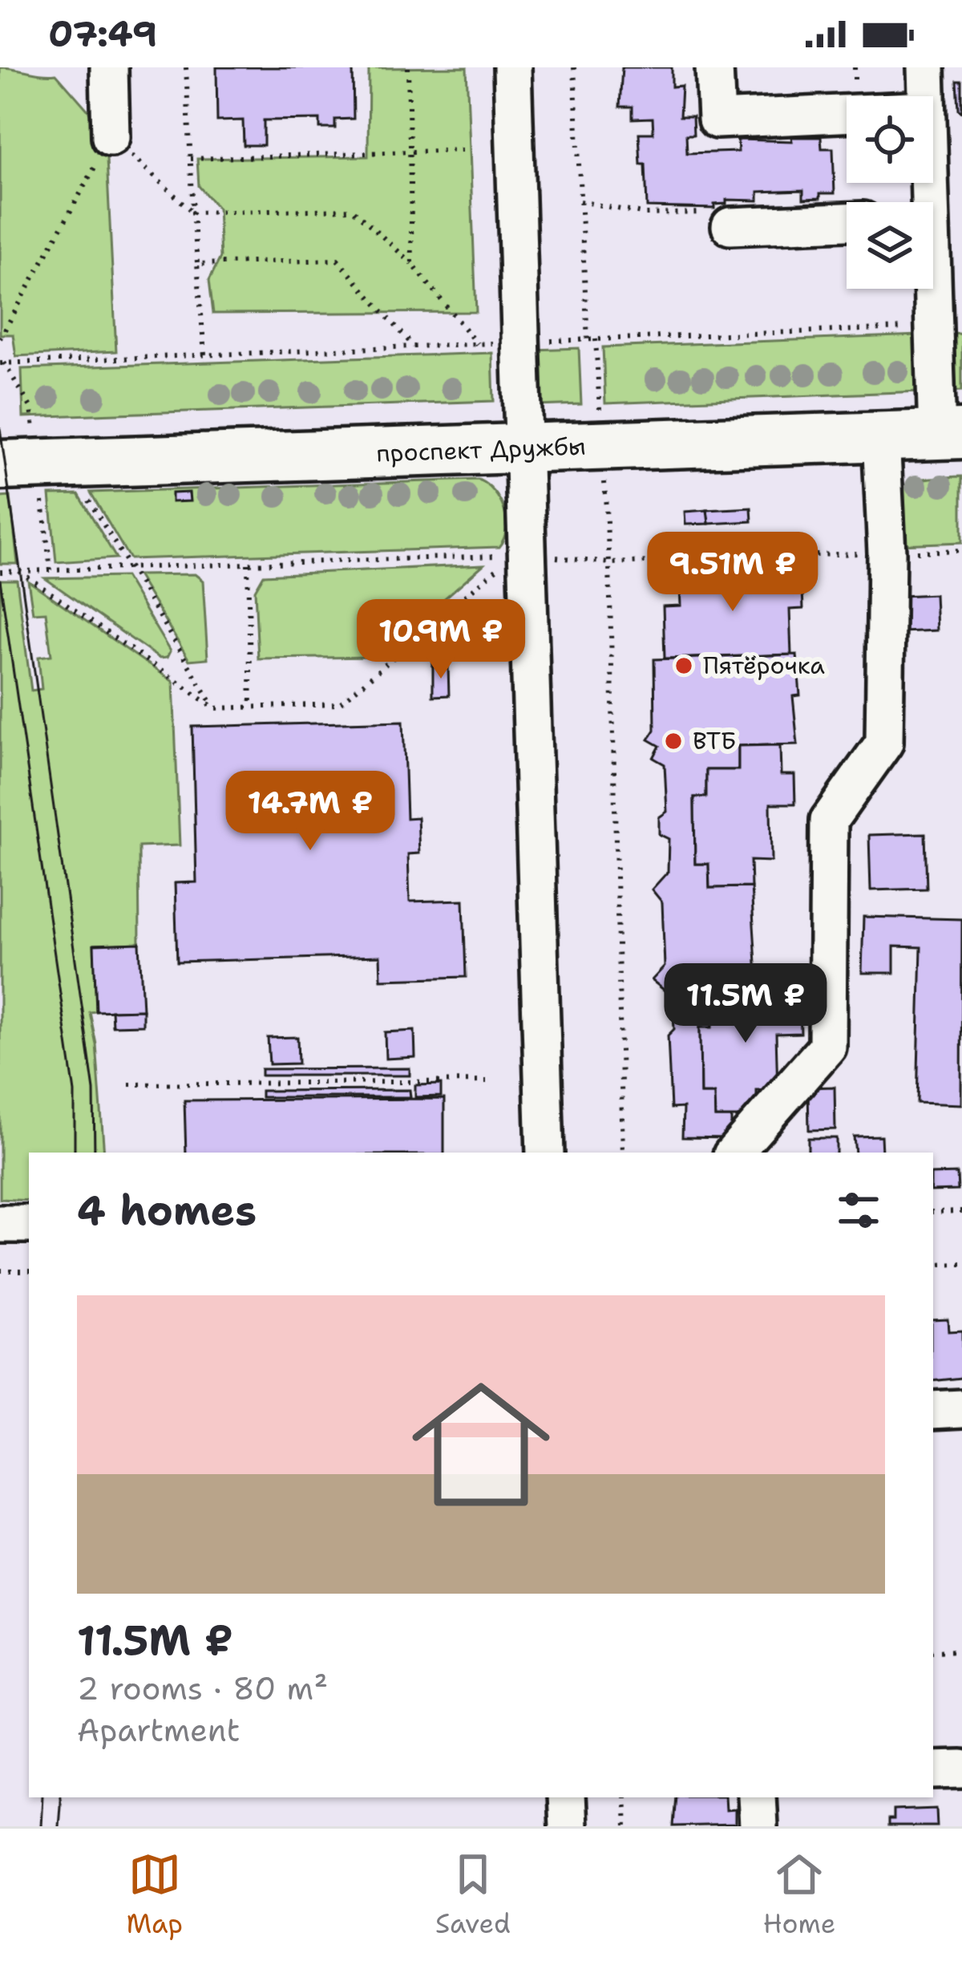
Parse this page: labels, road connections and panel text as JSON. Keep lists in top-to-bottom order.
{
  "streets": {
    "main road": ["проспект Дружбы"]
  },
  "places": ["Пятёрочка", "ВТБ"],
  "page": {
    "status": "07:49",
    "price": [
      "9.51M ₽",
      "10.9M ₽",
      "14.7M ₽",
      "11.5M ₽"
    ],
    "heading": "4 homes",
    "list": [
      {
        "name": "11.5M ₽",
        "note": "2 rooms · 80 m² · Apartment"
      }
    ],
    "tabs": ["Map", "Saved", "Home"]
  }
}
